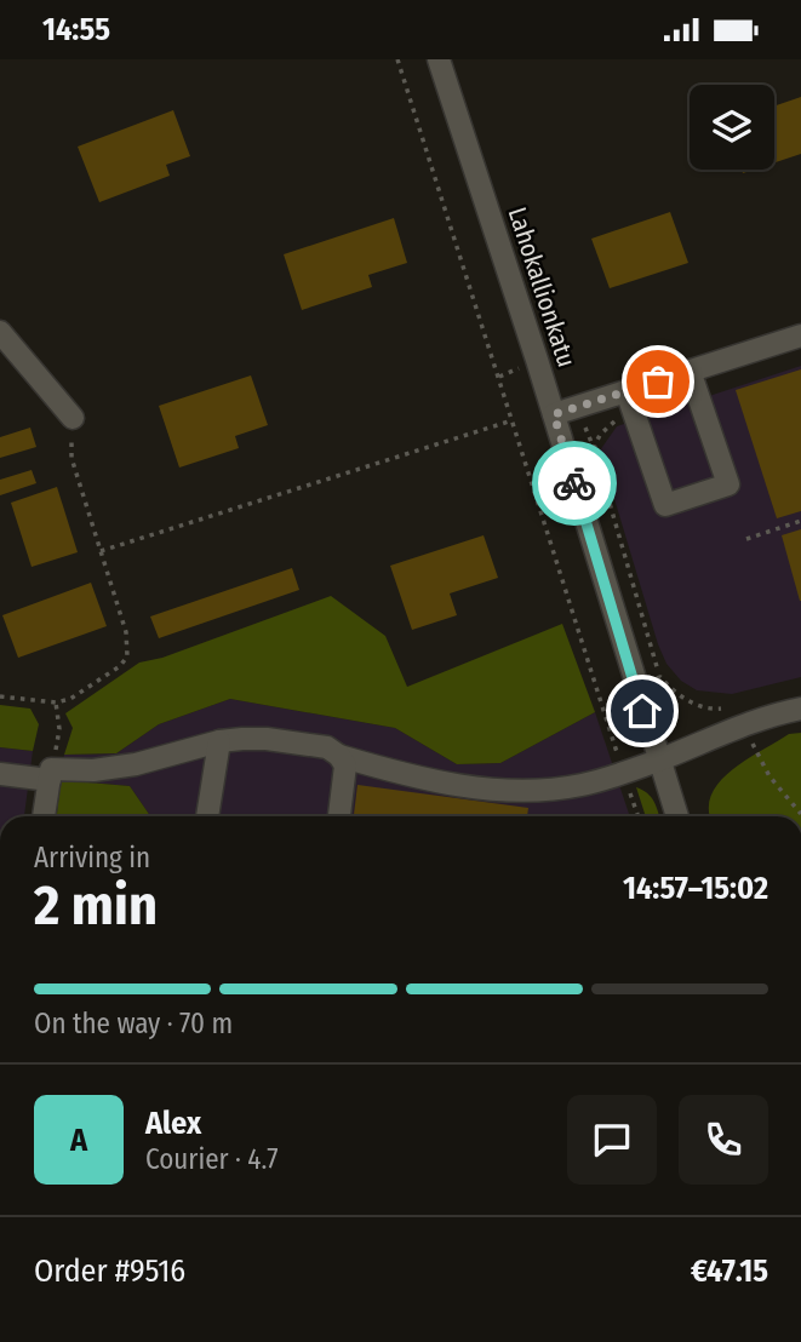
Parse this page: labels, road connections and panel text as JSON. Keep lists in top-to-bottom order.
{
  "streets": {
    "street": ["Lahokallionkatu"]
  },
  "page": {
    "status": "14:55",
    "heading": ["2 min", "Arriving in", "14:57–15:02"],
    "panel": [
      "Alex",
      "Courier · 4.7",
      "Order #9516",
      "€47.15"
    ],
    "bar": "On the way · 70 m",
    "round": "A"
  }
}
